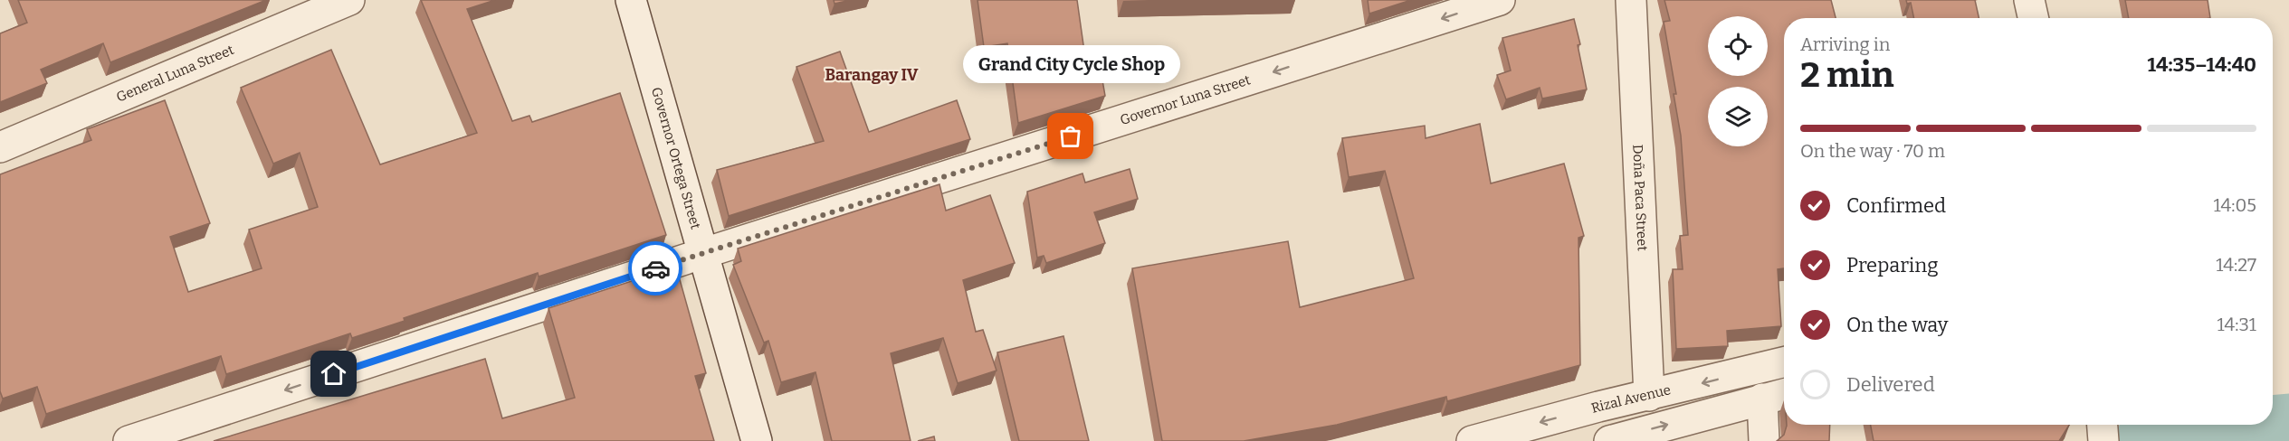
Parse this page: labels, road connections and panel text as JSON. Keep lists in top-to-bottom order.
{
  "streets": {
    "street": [
      "General Luna Street",
      "Governor Luna Street",
      "Governor Ortega Street",
      "Doña Paca Street",
      "Rizal Avenue"
    ]
  },
  "crossings": [
    ["Governor Luna Street", "Governor Ortega Street"],
    ["Doña Paca Street", "Rizal Avenue"]
  ],
  "one_way": ["Governor Luna Street"],
  "districts": ["Barangay IV"],
  "places": ["Grand City Cycle Shop"],
  "page": {
    "heading": ["2 min", "Arriving in", "14:35–14:40"],
    "bubble": "Grand City Cycle Shop",
    "bar": "On the way · 70 m",
    "list": [
      ["Confirmed", "14:05"],
      ["Preparing", "14:27"],
      ["On the way", "14:31"],
      "Delivered"
    ]
  }
}
